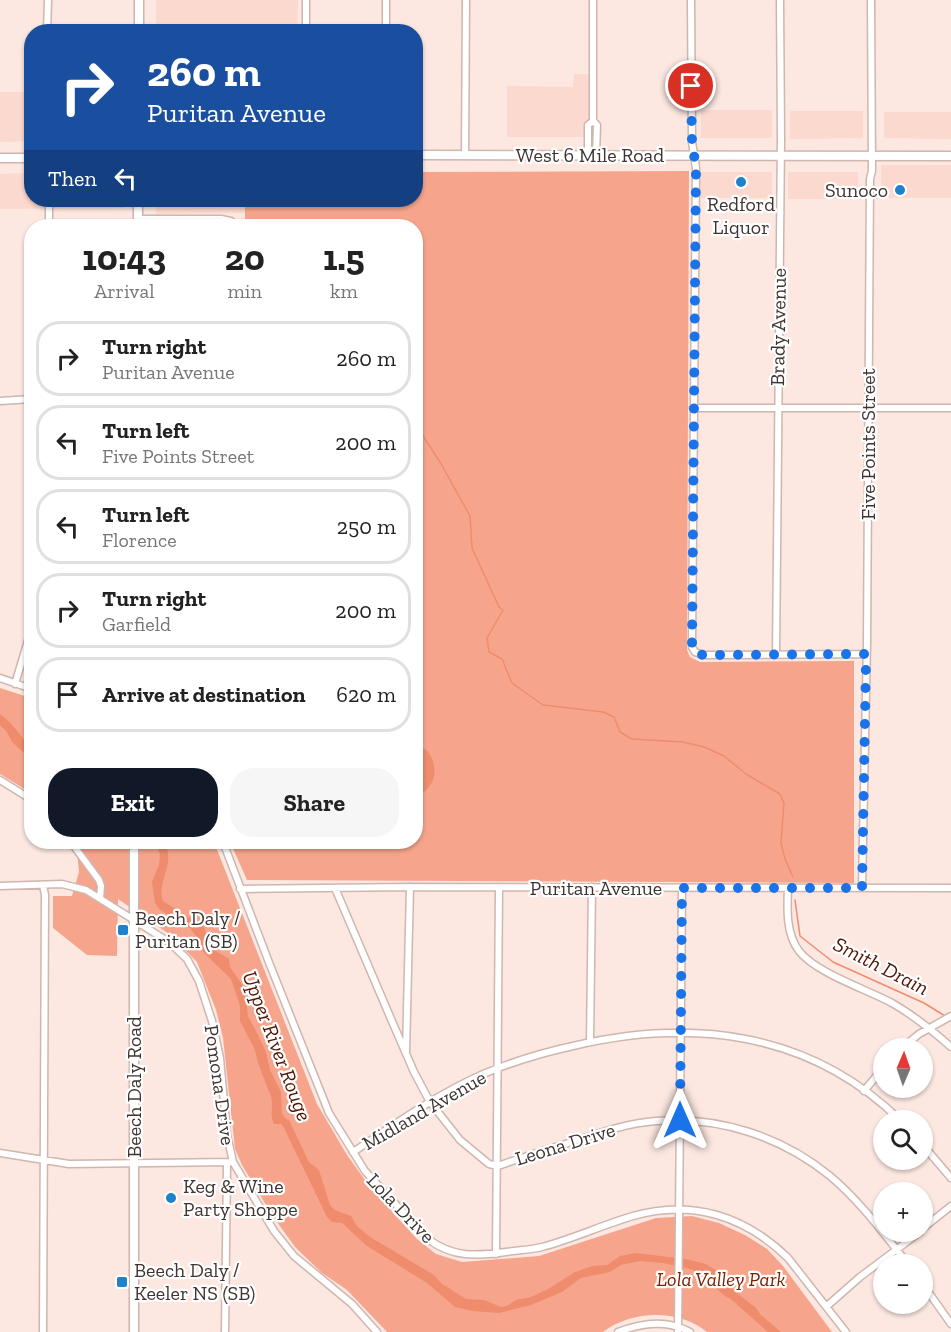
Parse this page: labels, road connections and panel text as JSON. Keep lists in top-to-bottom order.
{
  "streets": {
    "main road": ["West 6 Mile Road", "Beech Daly Road"],
    "street": [
      "Brady Avenue",
      "Five Points Street",
      "Puritan Avenue",
      "Pomona Drive",
      "Midland Avenue",
      "Leona Drive",
      "Lola Drive"
    ]
  },
  "crossings": [
    ["West 6 Mile Road", "Brady Avenue"],
    ["West 6 Mile Road", "Five Points Street"],
    ["Five Points Street", "Puritan Avenue"],
    ["Puritan Avenue", "Leona Drive"],
    ["Puritan Avenue", "Lola Drive"],
    ["Pomona Drive", "Beech Daly Road"],
    ["Midland Avenue", "Leona Drive"],
    ["Midland Avenue", "Lola Drive"]
  ],
  "water": ["Smith Drain", "Upper River Rouge"],
  "parks": ["Lola Valley Park"],
  "places": {
    "other": ["Redford Liquor", "Sunoco", "Keg & Wine Party Shoppe"],
    "transit": ["Beech Daly / Puritan (SB)", "Beech Daly / Keeler NS (SB)"]
  },
  "north": "top",
  "page": {
    "turn": ["260 m", "Puritan Avenue"],
    "then": "Then",
    "eta": [
      "10:43",
      "Arrival",
      "20",
      "min",
      "1.5",
      "km"
    ],
    "list": [
      {
        "name": "Turn right",
        "note": "Puritan Avenue",
        "value": "260 m"
      },
      {
        "name": "Turn left",
        "note": "Five Points Street",
        "value": "200 m"
      },
      {
        "name": "Turn left",
        "note": "Florence",
        "value": "250 m"
      },
      {
        "name": "Turn right",
        "note": "Garfield",
        "value": "200 m"
      },
      {
        "name": "Arrive at destination",
        "value": "620 m"
      }
    ],
    "buttons": ["Exit", "Share"],
    "map_buttons": ["+", "−"]
  }
}
